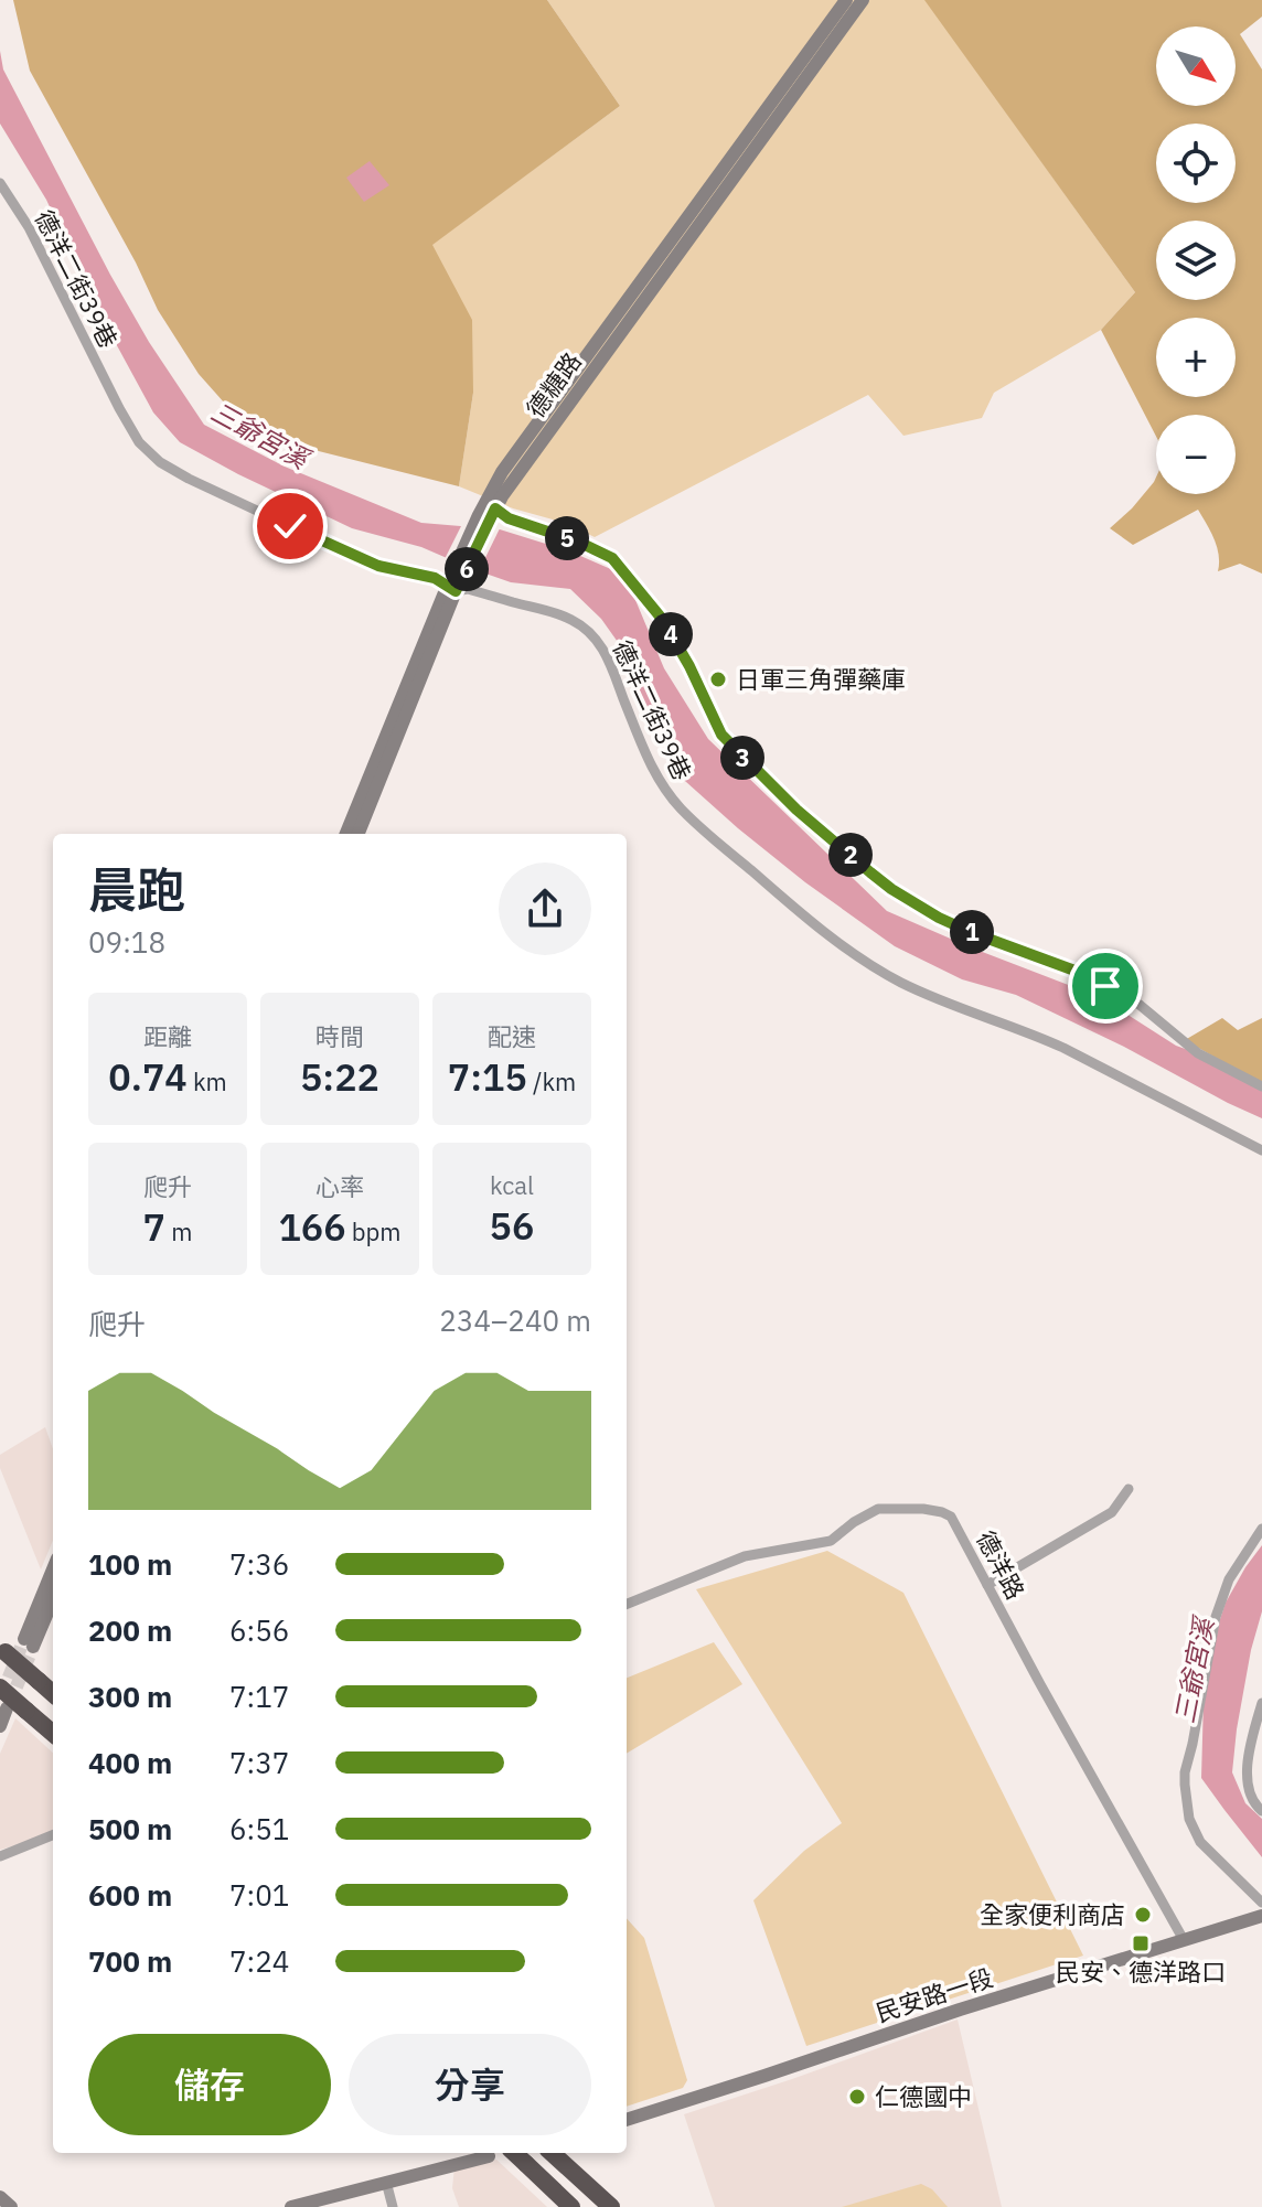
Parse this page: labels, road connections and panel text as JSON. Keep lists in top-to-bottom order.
{
  "streets": {
    "street": [
      "德洋二街39巷",
      "德糖路",
      "德洋路",
      "民安路一段"
    ]
  },
  "crossings": [
    ["德洋二街39巷", "德糖路"],
    ["德洋路", "民安路一段"]
  ],
  "water": ["三爺宮溪"],
  "places": {
    "other": ["日軍三角彈藥庫", "全家便利商店", "仁德國中"],
    "transit": ["民安、德洋路口"]
  },
  "north": "bottom right",
  "page": {
    "map_buttons": ["+", "−"],
    "pins": [
      "5",
      "6",
      "4",
      "3",
      "2",
      "1"
    ],
    "heading": ["晨跑", "09:18"],
    "stats": [
      ["距離", "0.74 km"],
      ["時間", "5:22"],
      ["配速", "7:15 /km"],
      ["爬升", "7 m"],
      ["心率", "166 bpm"],
      ["kcal", "56"]
    ],
    "chart": ["爬升", "234–240 m"],
    "list": [
      {
        "name": "100 m",
        "note": "7:36"
      },
      {
        "name": "200 m",
        "note": "6:56"
      },
      {
        "name": "300 m",
        "note": "7:17"
      },
      {
        "name": "400 m",
        "note": "7:37"
      },
      {
        "name": "500 m",
        "note": "6:51"
      },
      {
        "name": "600 m",
        "note": "7:01"
      },
      {
        "name": "700 m",
        "note": "7:24"
      }
    ],
    "buttons": ["儲存", "分享"]
  }
}
